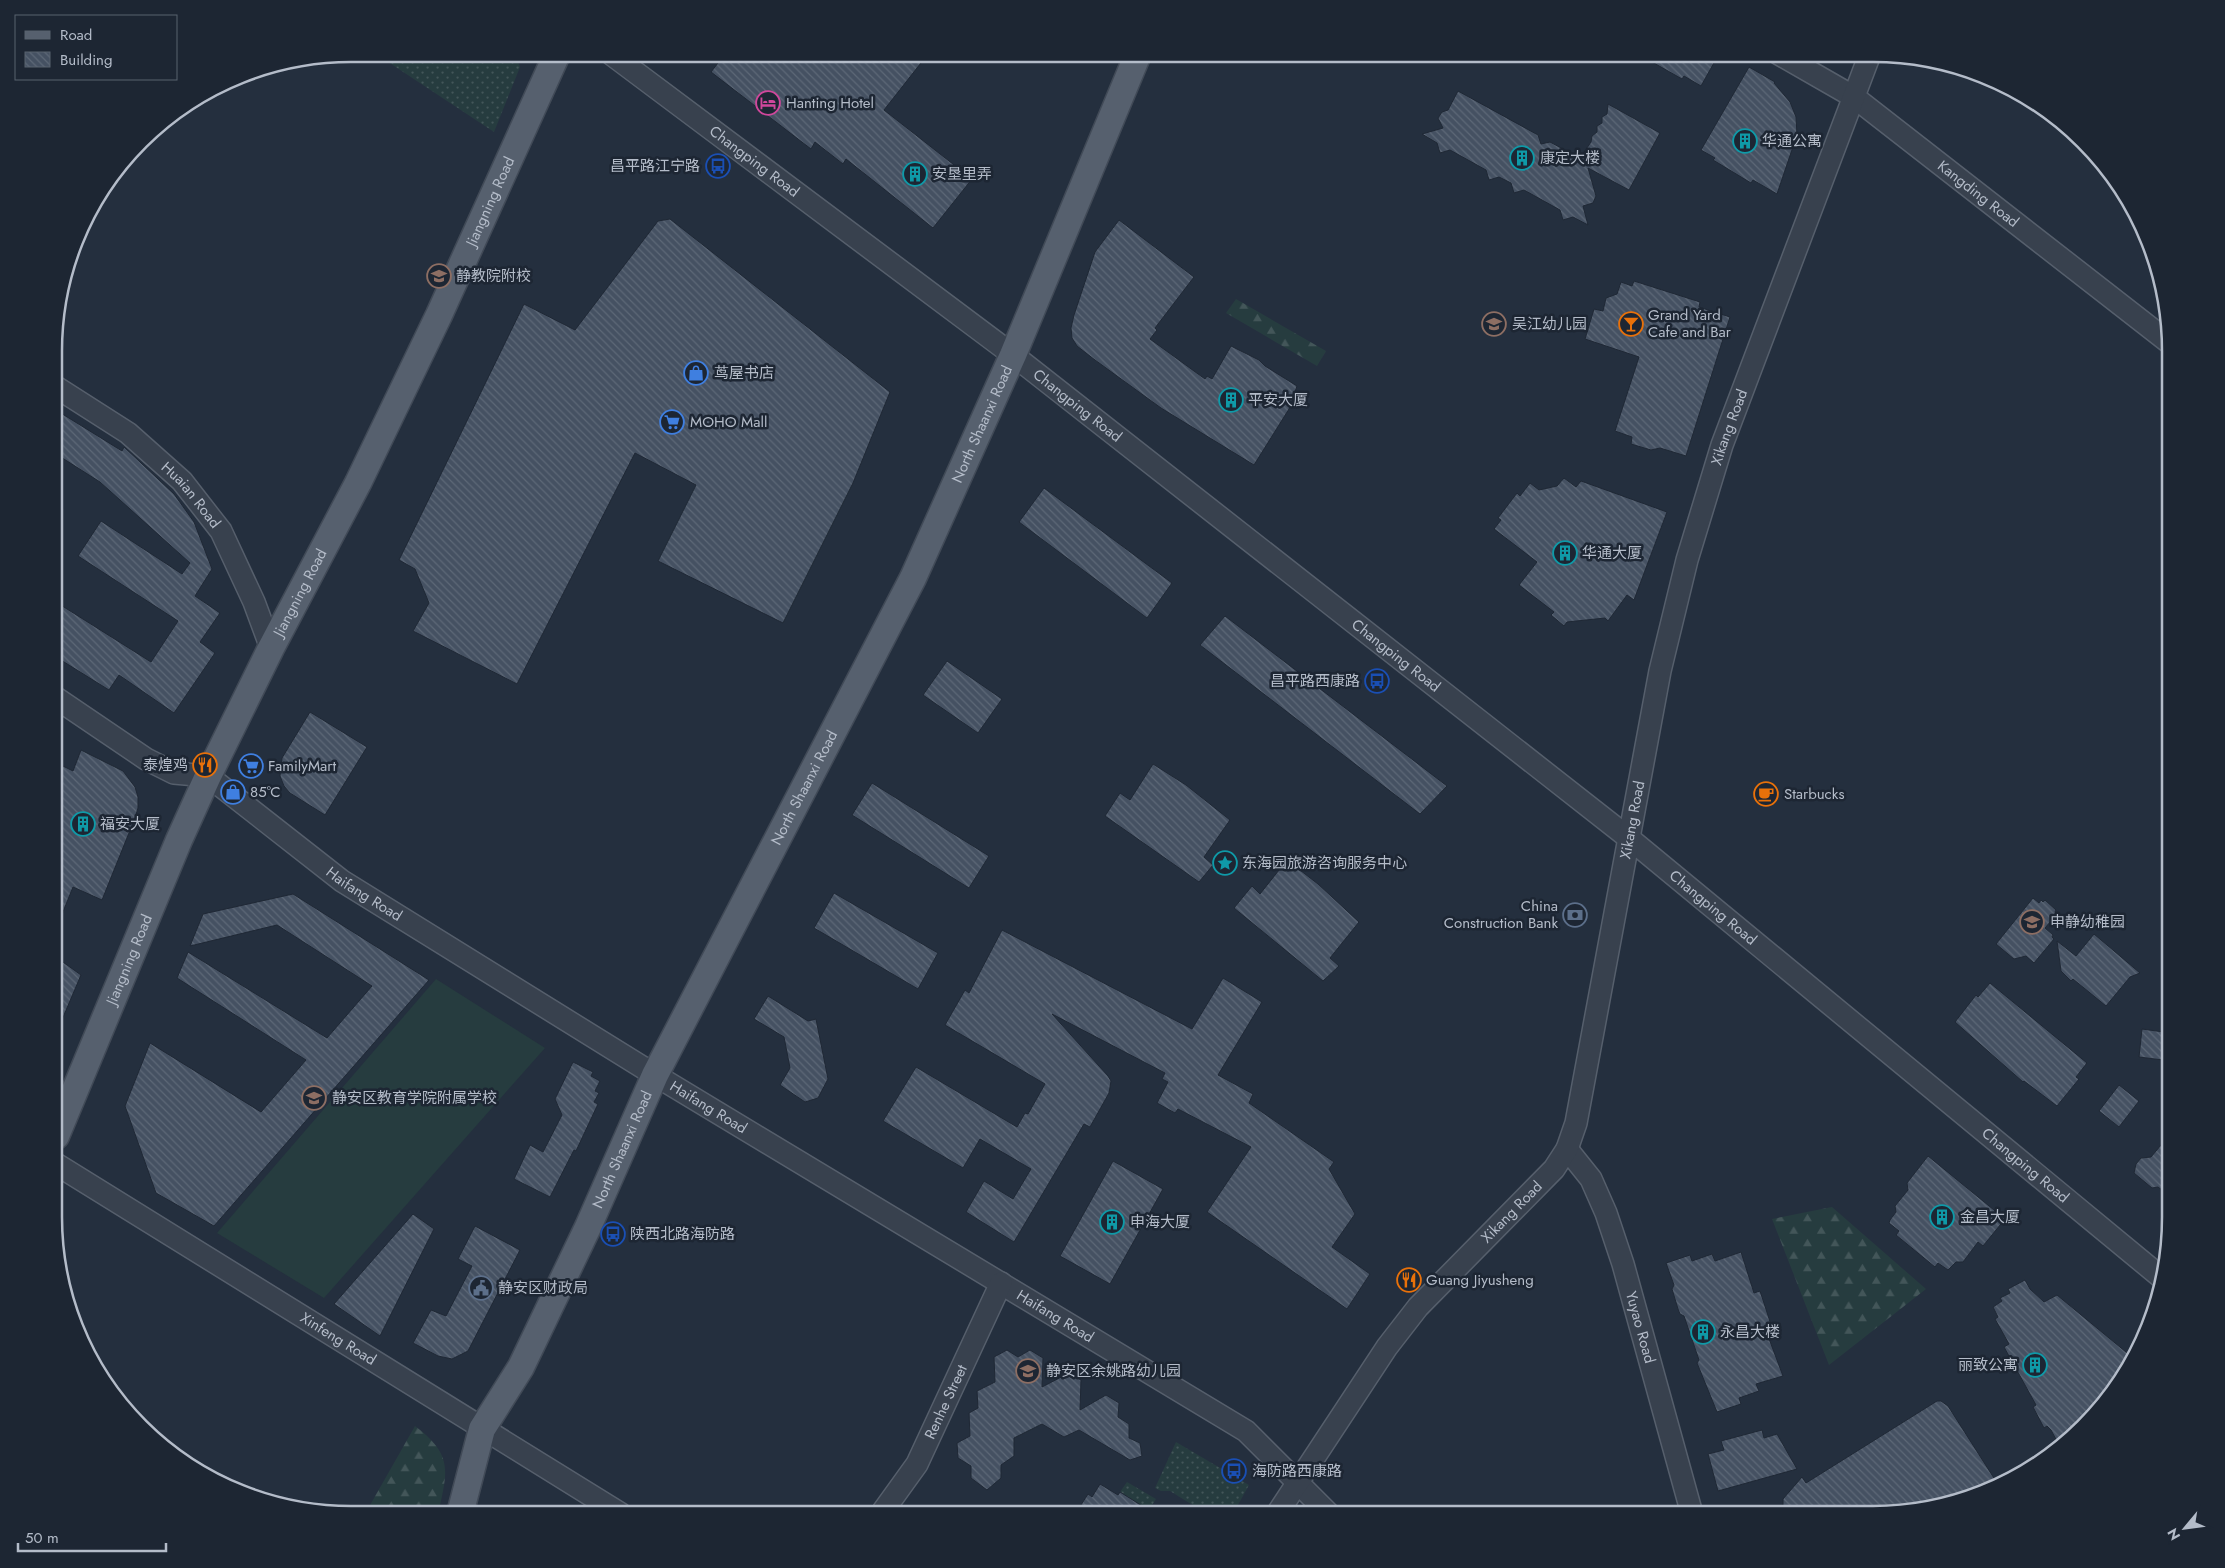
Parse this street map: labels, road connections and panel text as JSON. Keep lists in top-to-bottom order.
{
  "streets": {
    "main road": ["Jiangning Road", "North Shaanxi Road"],
    "street": [
      "Changping Road",
      "Kangding Road",
      "Xikang Road",
      "Huaian Road",
      "Haifang Road",
      "Yuyao Road",
      "Xinfeng Road",
      "Renhe Street"
    ]
  },
  "crossings": [
    ["Changping Road", "North Shaanxi Road"],
    ["Changping Road", "Xikang Road"],
    ["Kangding Road", "Xikang Road"],
    ["Jiangning Road", "Huaian Road"],
    ["Jiangning Road", "Haifang Road"],
    ["North Shaanxi Road", "Haifang Road"],
    ["North Shaanxi Road", "Xinfeng Road"],
    ["Xikang Road", "Haifang Road"],
    ["Xikang Road", "Yuyao Road"],
    ["Haifang Road", "Renhe Street"]
  ],
  "places": {
    "hotel": ["Hanting Hotel"],
    "building": [
      "华通公寓",
      "康定大楼",
      "安垦里弄",
      "平安大厦",
      "华通大厦",
      "福安大厦",
      "金昌大厦",
      "申海大厦",
      "永昌大楼",
      "丽致公寓"
    ],
    "bus stop": [
      "昌平路江宁路",
      "昌平路西康路",
      "陕西北路海防路",
      "海防路西康路"
    ],
    "school or university": [
      "静教院附校",
      "吴江幼儿园",
      "申静幼稚园",
      "静安区教育学院附属学校",
      "静安区余姚路幼儿园"
    ],
    "bar": ["Grand Yard Cafe and Bar"],
    "shop": ["茑屋书店", "85°C"],
    "supermarket": ["MOHO Mall", "FamilyMart"],
    "restaurant": ["泰煌鸡", "Guang Jiyusheng"],
    "cafe": ["Starbucks"],
    "place": ["东海园旅游咨询服务中心"],
    "bank": ["China Construction Bank"],
    "public building": ["静安区财政局"]
  },
  "legend": ["Road", "Building"],
  "scale_bar": "50 m",
  "north": "bottom left"
}
